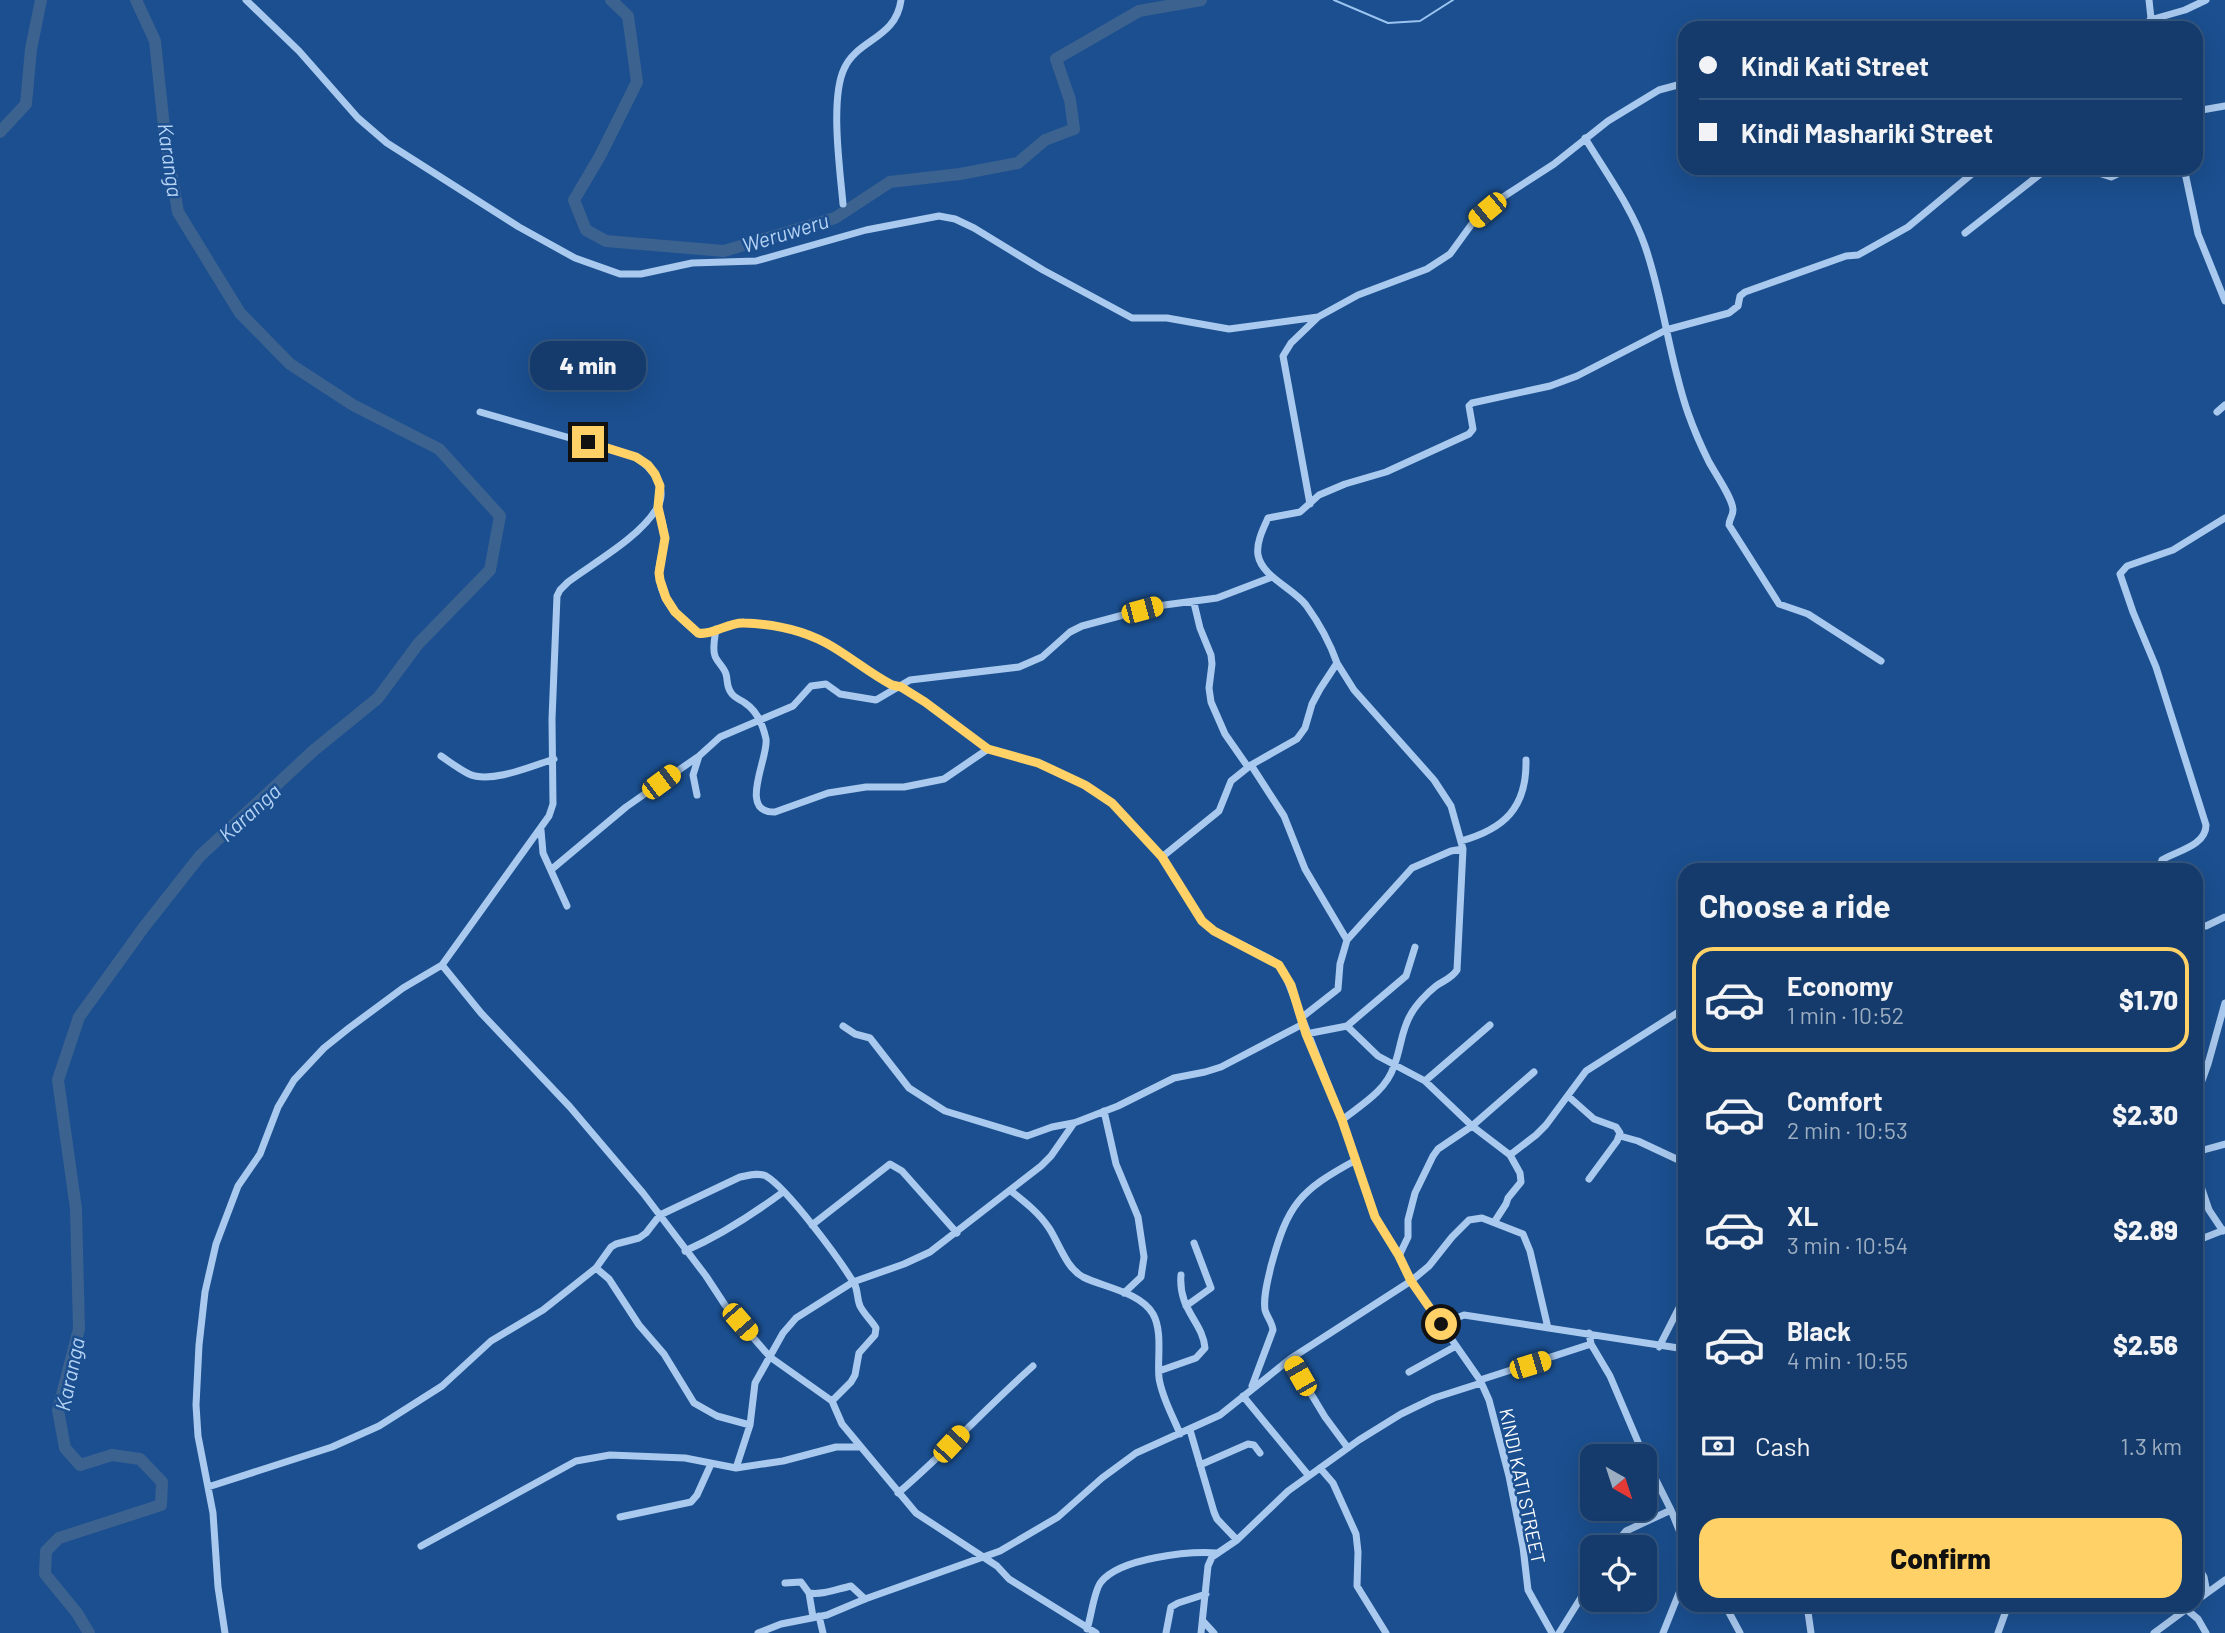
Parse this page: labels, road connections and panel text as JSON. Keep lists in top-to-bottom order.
{
  "streets": {
    "street": ["KINDI KATI STREET"]
  },
  "water": ["Karanga", "Weruweru"],
  "north": "bottom right",
  "page": {
    "banner": ["Kindi Kati Street", "Kindi Mashariki Street"],
    "bubble": "4 min",
    "heading": "Choose a ride",
    "list": [
      {
        "name": "Economy",
        "note": "1 min · 10:52",
        "value": "$1.70"
      },
      {
        "name": "Comfort",
        "note": "2 min · 10:53",
        "value": "$2.30"
      },
      {
        "name": "XL",
        "note": "3 min · 10:54",
        "value": "$2.89"
      },
      {
        "name": "Black",
        "note": "4 min · 10:55",
        "value": "$2.56"
      }
    ],
    "pay": ["Cash", "1.3 km"],
    "buttons": "Confirm"
  }
}
